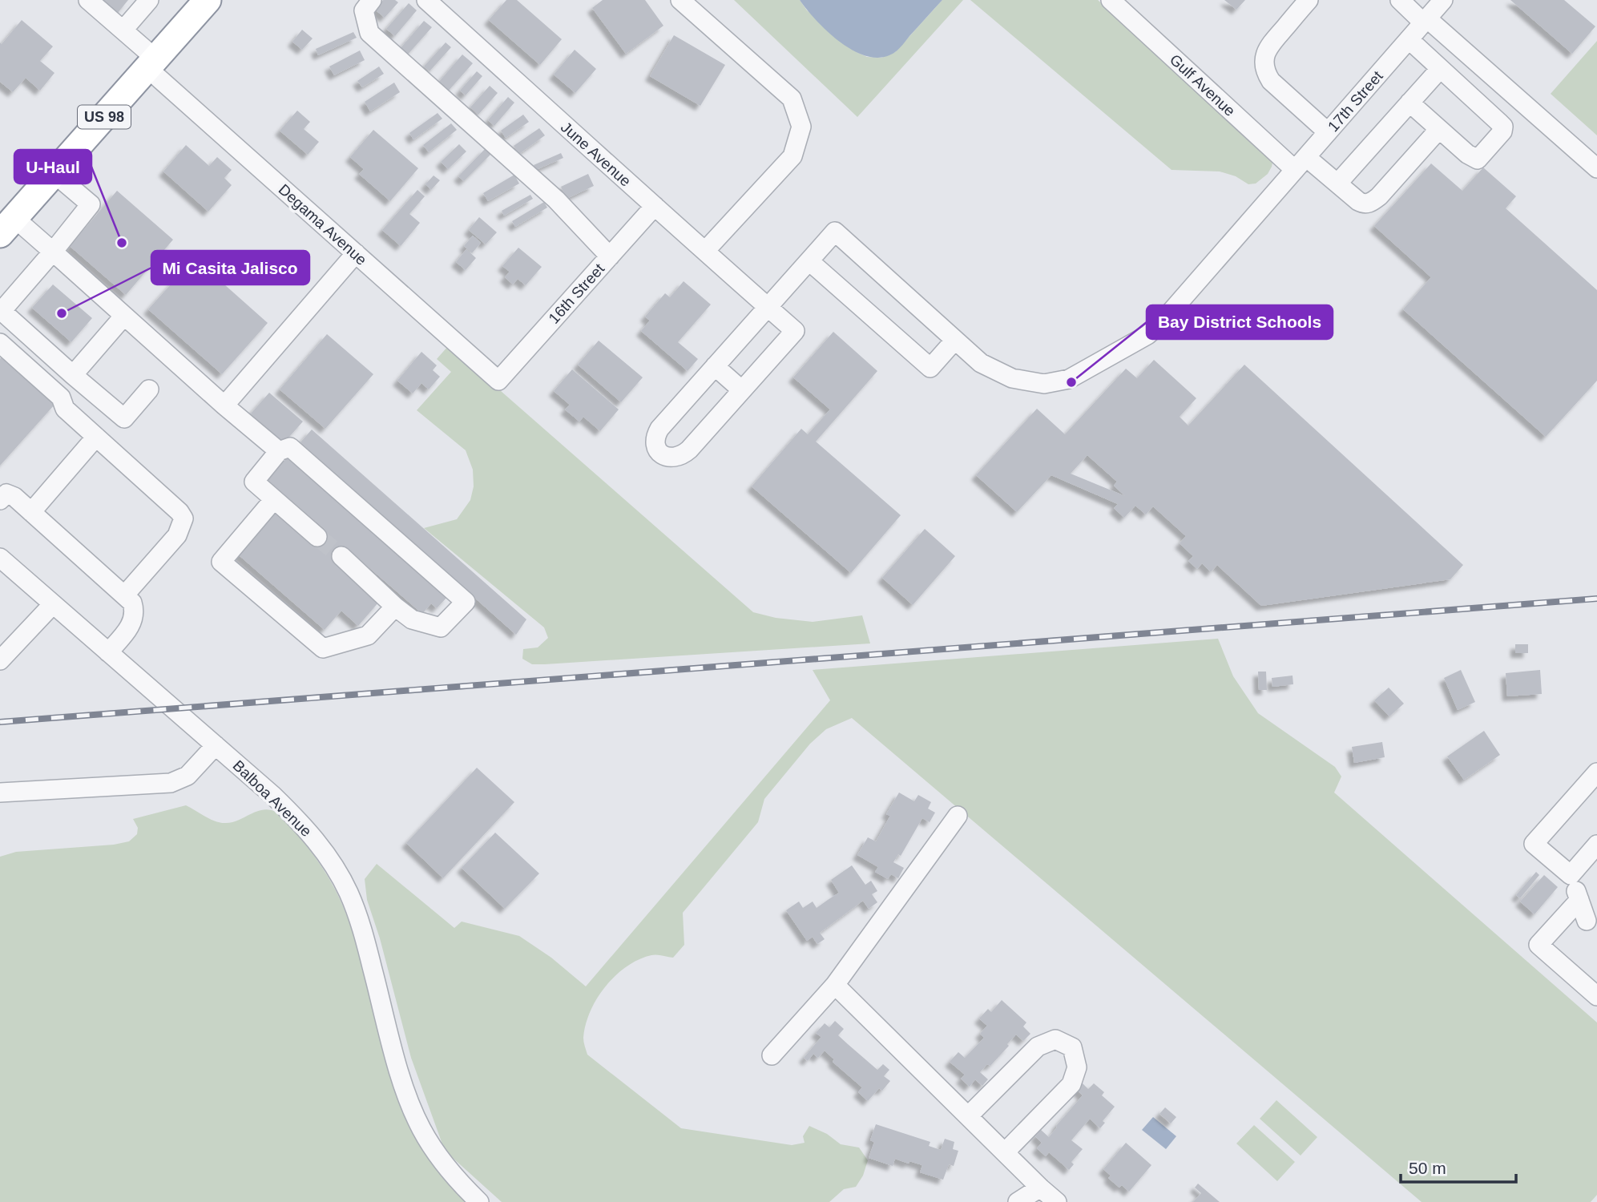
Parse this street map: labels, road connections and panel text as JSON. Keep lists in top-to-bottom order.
{
  "streets": {
    "highway": ["US 98"],
    "street": [
      "Gulf Avenue",
      "17th Street",
      "June Avenue",
      "Degama Avenue",
      "16th Street",
      "Balboa Avenue"
    ]
  },
  "crossings": [
    ["Gulf Avenue", "17th Street"],
    ["US 98", "Degama Avenue"],
    ["June Avenue", "16th Street"],
    ["Degama Avenue", "16th Street"]
  ],
  "places": ["U-Haul", "Mi Casita Jalisco", "Bay District Schools"],
  "scale_bar": "50 m"
}
